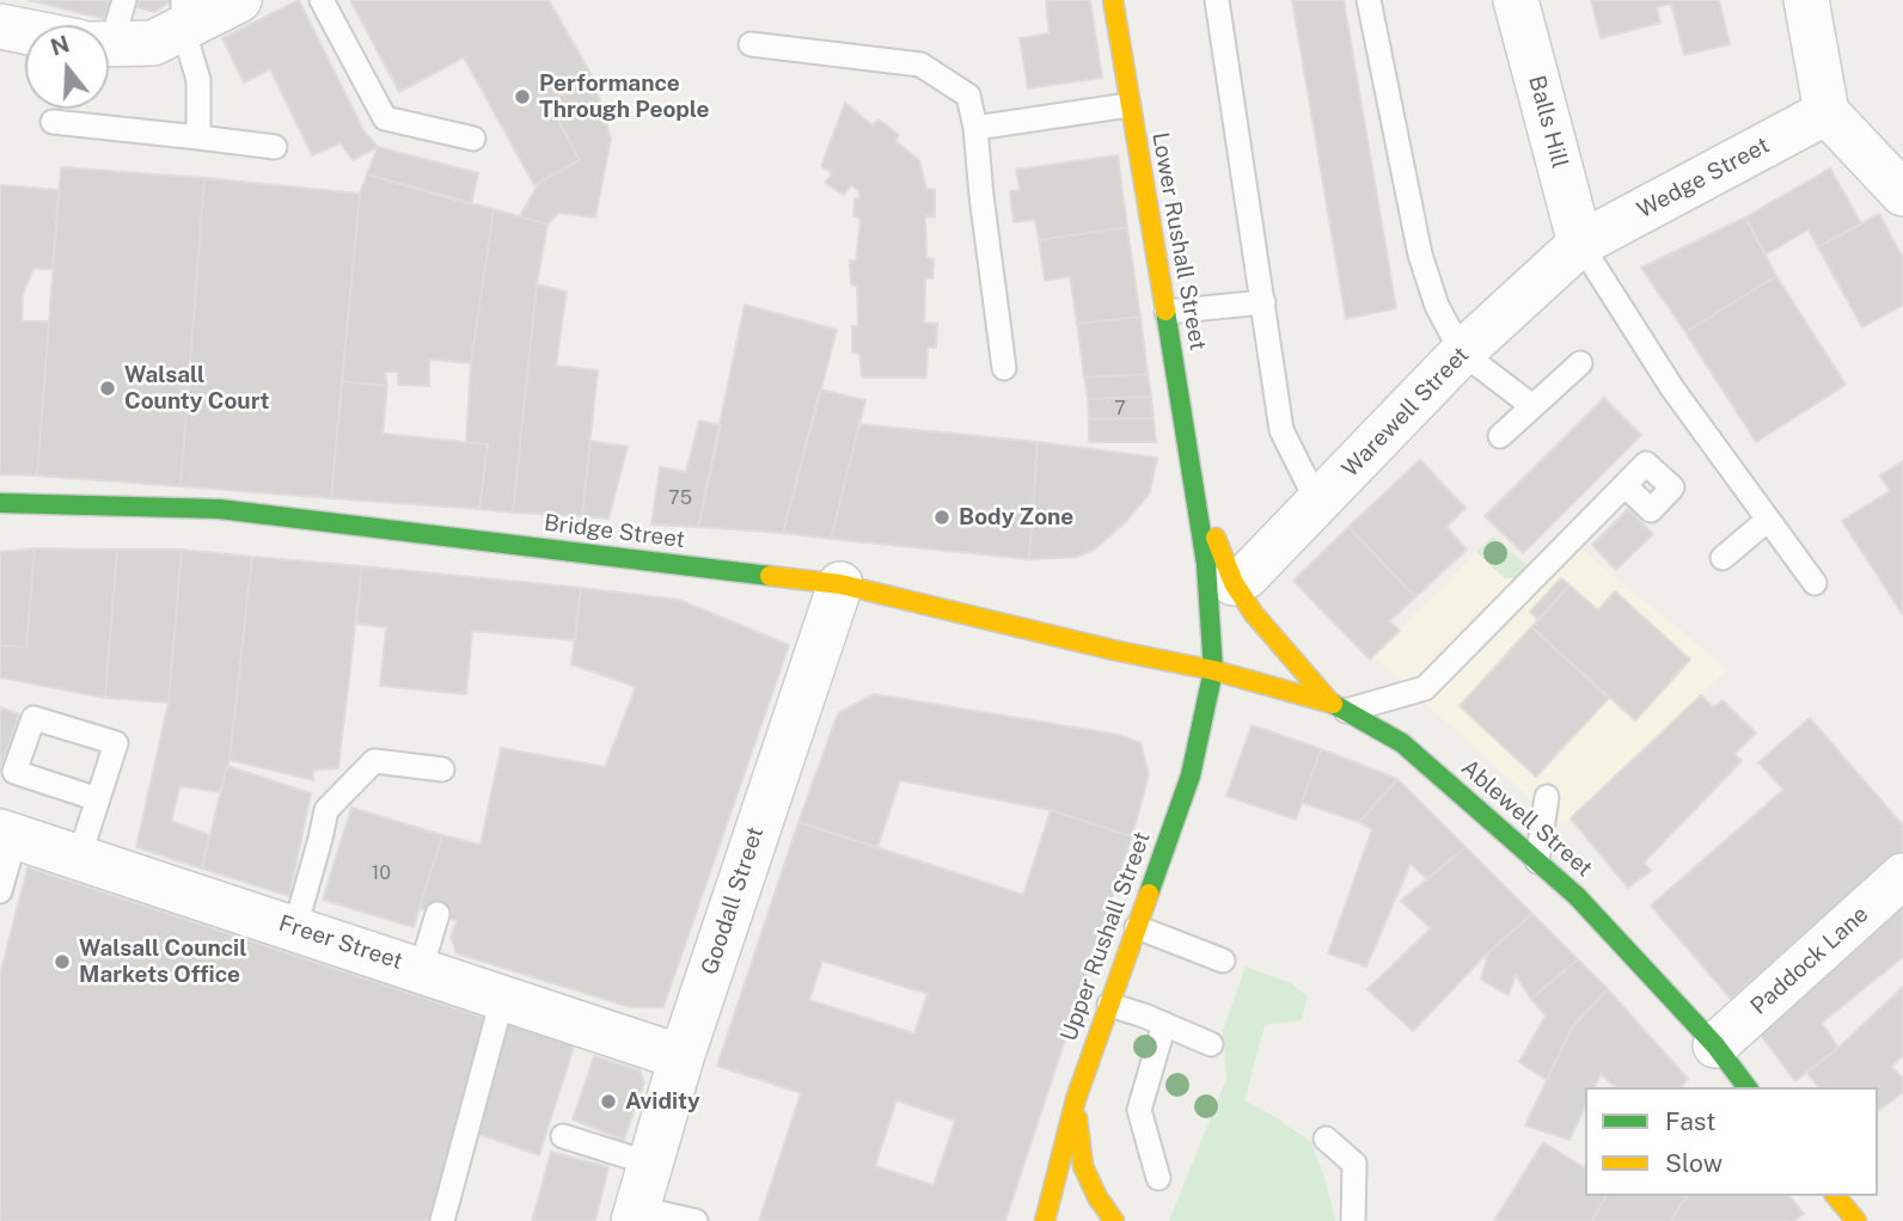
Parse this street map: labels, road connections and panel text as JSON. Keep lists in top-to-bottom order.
{
  "streets": {
    "street": [
      "Balls Hill",
      "Wedge Street",
      "Lower Rushall Street",
      "Warewell Street",
      "Bridge Street",
      "Ablewell Street",
      "Goodall Street",
      "Upper Rushall Street",
      "Freer Street",
      "Paddock Lane"
    ]
  },
  "crossings": [
    ["Balls Hill", "Wedge Street"],
    ["Balls Hill", "Warewell Street"],
    ["Wedge Street", "Warewell Street"],
    ["Lower Rushall Street", "Warewell Street"],
    ["Lower Rushall Street", "Bridge Street"],
    ["Lower Rushall Street", "Ablewell Street"],
    ["Lower Rushall Street", "Upper Rushall Street"],
    ["Bridge Street", "Ablewell Street"],
    ["Bridge Street", "Goodall Street"],
    ["Bridge Street", "Upper Rushall Street"],
    ["Ablewell Street", "Upper Rushall Street"],
    ["Ablewell Street", "Paddock Lane"],
    ["Goodall Street", "Freer Street"]
  ],
  "places": [
    "Performance Through People",
    "Walsall County Court",
    "Body Zone",
    "Walsall Council Markets Office",
    "Avidity"
  ],
  "house_numbers": ["7", "75", "10"],
  "legend": ["Fast", "Slow"],
  "north": "top"
}
